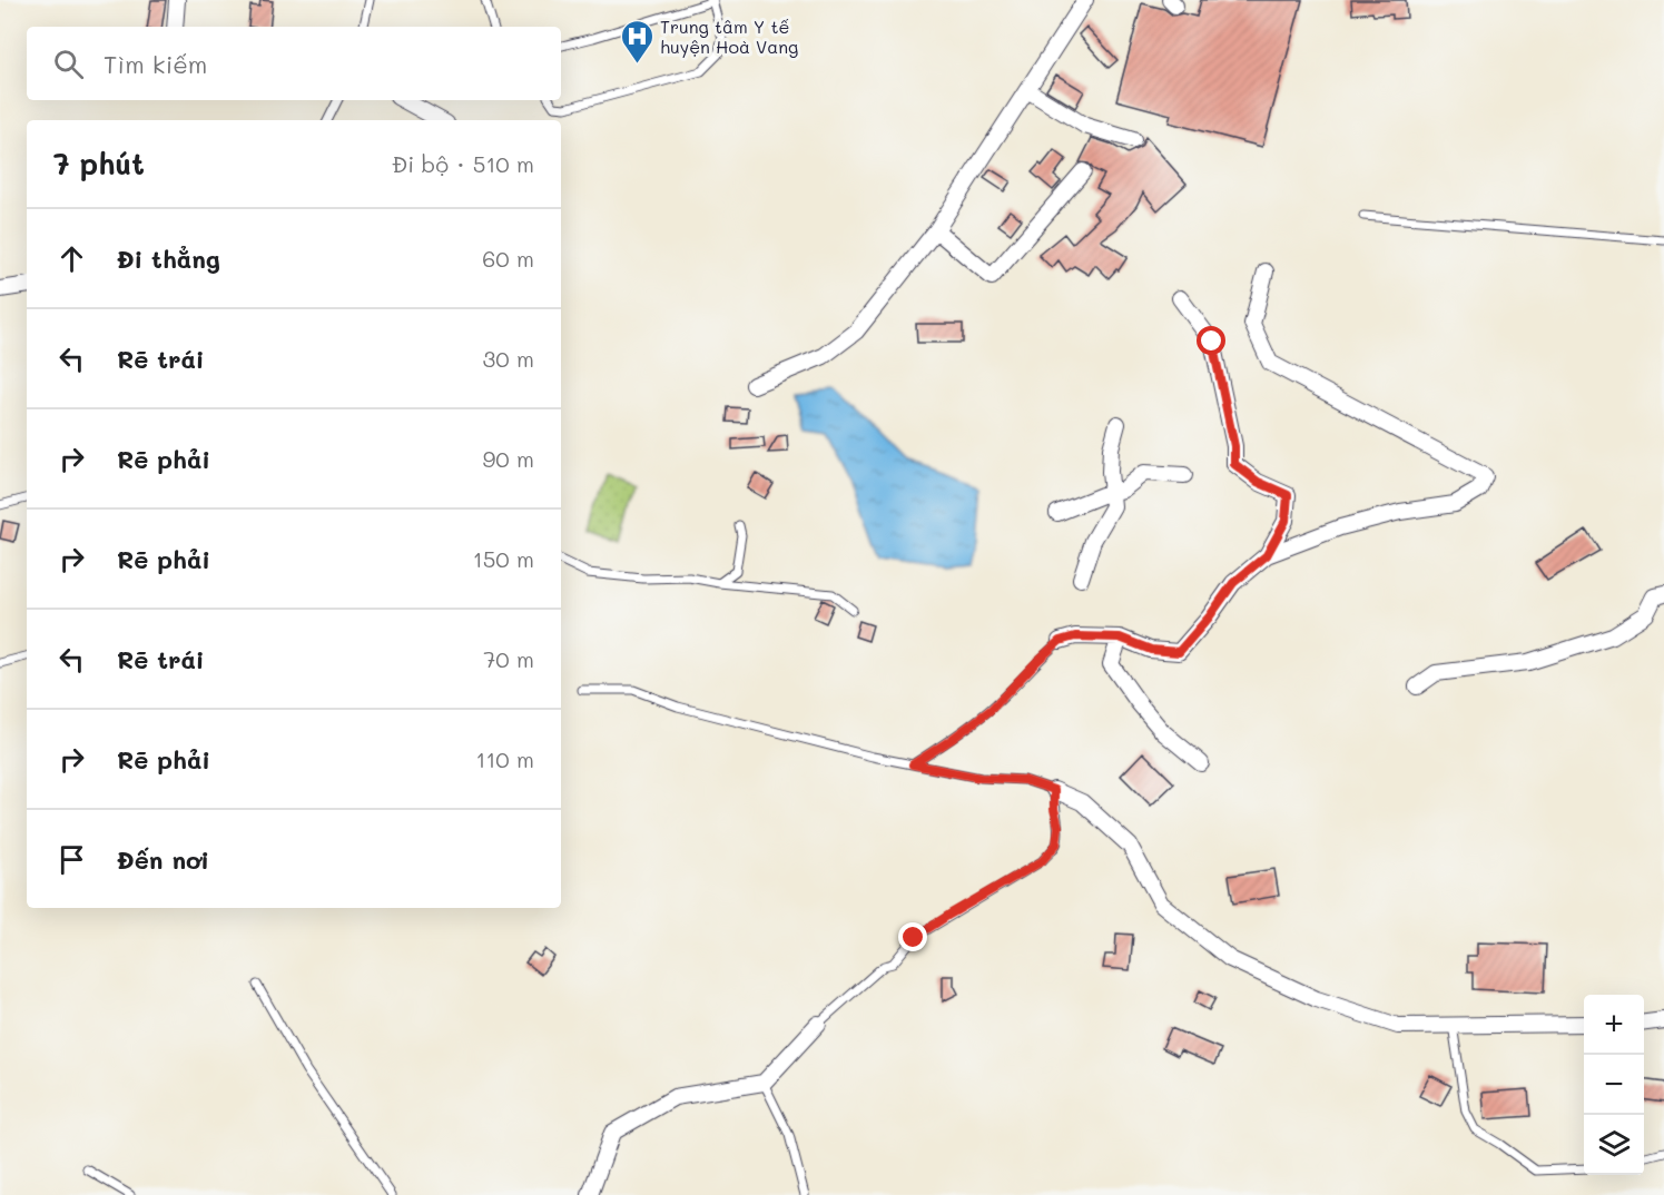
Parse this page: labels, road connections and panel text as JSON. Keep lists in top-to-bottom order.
{
  "places": {
    "hospital": ["Trung tâm Y tế huyện Hoà Vang"]
  },
  "page": {
    "search": "Tìm kiếm",
    "heading": ["7 phút", "Đi bộ · 510 m"],
    "list": [
      ["Đi thẳng", "60 m"],
      ["Rẽ trái", "30 m"],
      ["Rẽ phải", "90 m"],
      ["Rẽ phải", "150 m"],
      ["Rẽ trái", "70 m"],
      ["Rẽ phải", "110 m"],
      "Đến nơi"
    ],
    "map_buttons": ["+", "−"]
  }
}
